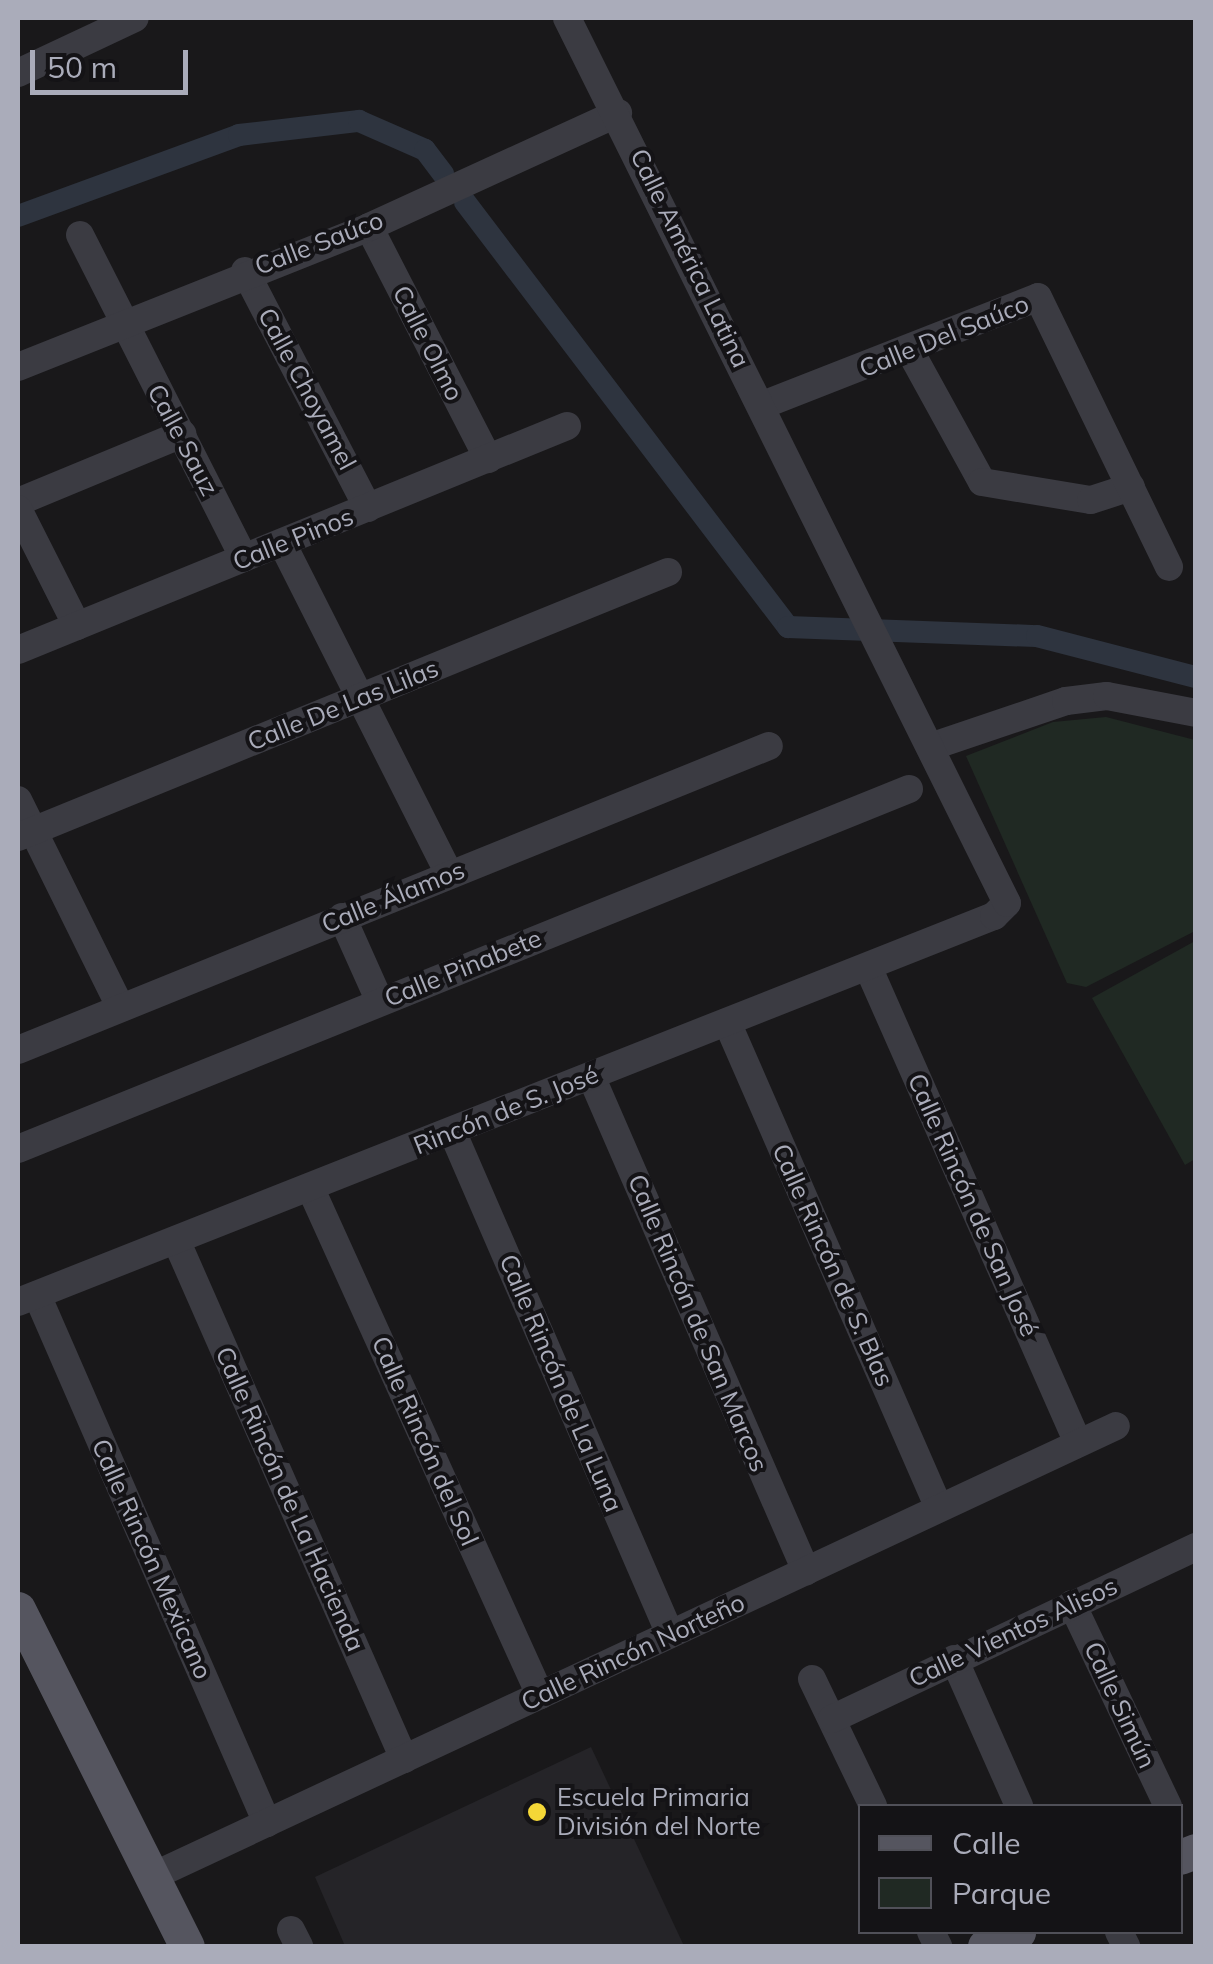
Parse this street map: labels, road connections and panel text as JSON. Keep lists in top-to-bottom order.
{
  "streets": {
    "street": [
      "Calle Saúco",
      "Calle América Latina",
      "Calle Del Saúco",
      "Calle Olmo",
      "Calle Choyamel",
      "Calle Sauz",
      "Calle Pinos",
      "Calle De Las Lilas",
      "Calle Álamos",
      "Calle Pinabete",
      "Rincón de S. José",
      "Calle Rincón de San José",
      "Calle Rincón de S. Blas",
      "Calle Rincón de San Marcos",
      "Calle Rincón de La Luna",
      "Calle Rincón del Sol",
      "Calle Rincón de La Hacienda",
      "Calle Rincón Mexicano",
      "Calle Vientos Alisos",
      "Calle Rincón Norteño",
      "Calle Simún"
    ]
  },
  "crossings": [
    ["Calle Saúco", "Calle América Latina"],
    ["Calle Saúco", "Calle Olmo"],
    ["Calle Saúco", "Calle Choyamel"],
    ["Calle Saúco", "Calle Sauz"],
    ["Calle América Latina", "Calle Del Saúco"],
    ["Calle América Latina", "Rincón de S. José"],
    ["Calle Olmo", "Calle Pinos"],
    ["Calle Choyamel", "Calle Pinos"],
    ["Calle Sauz", "Calle Pinos"],
    ["Rincón de S. José", "Calle Rincón de San José"],
    ["Rincón de S. José", "Calle Rincón de S. Blas"],
    ["Rincón de S. José", "Calle Rincón de San Marcos"],
    ["Rincón de S. José", "Calle Rincón de La Luna"],
    ["Rincón de S. José", "Calle Rincón del Sol"],
    ["Rincón de S. José", "Calle Rincón de La Hacienda"],
    ["Rincón de S. José", "Calle Rincón Mexicano"],
    ["Calle Rincón de San José", "Calle Rincón Norteño"],
    ["Calle Rincón de S. Blas", "Calle Rincón Norteño"],
    ["Calle Rincón de San Marcos", "Calle Rincón Norteño"],
    ["Calle Rincón de La Luna", "Calle Rincón Norteño"],
    ["Calle Rincón del Sol", "Calle Rincón Norteño"],
    ["Calle Rincón de La Hacienda", "Calle Rincón Norteño"],
    ["Calle Rincón Mexicano", "Calle Rincón Norteño"],
    ["Calle Vientos Alisos", "Calle Simún"]
  ],
  "places": ["Escuela Primaria División del Norte"],
  "legend": ["Calle", "Parque"],
  "scale_bar": "50 m"
}
